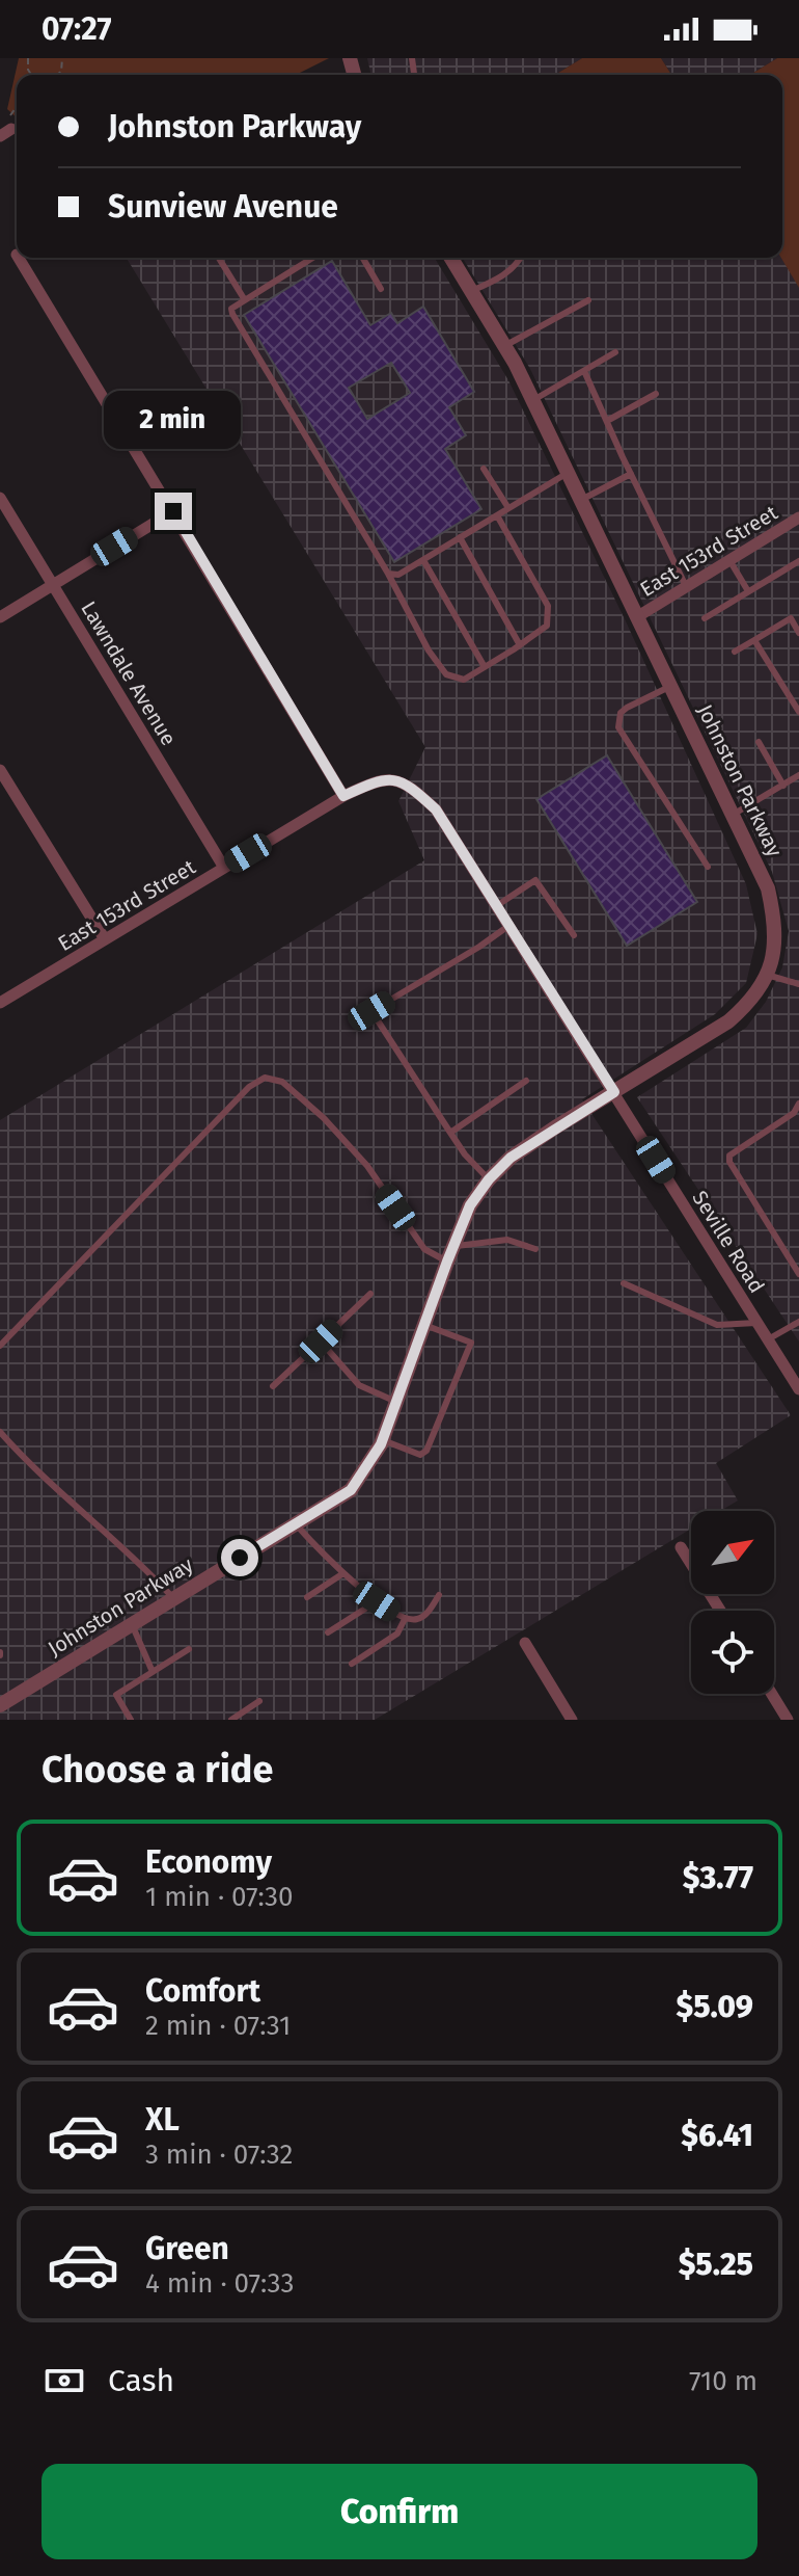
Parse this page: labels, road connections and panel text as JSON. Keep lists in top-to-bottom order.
{
  "streets": {
    "street": [
      "East 153rd Street",
      "Lawndale Avenue",
      "Johnston Parkway",
      "Seville Road"
    ]
  },
  "crossings": [
    ["East 153rd Street", "Lawndale Avenue"],
    ["East 153rd Street", "Johnston Parkway"],
    ["East 153rd Street", "Seville Road"],
    ["Johnston Parkway", "Seville Road"]
  ],
  "north": "top right",
  "page": {
    "status": "07:27",
    "banner": ["Johnston Parkway", "Sunview Avenue"],
    "bubble": "2 min",
    "heading": "Choose a ride",
    "list": [
      {
        "name": "Economy",
        "note": "1 min · 07:30",
        "value": "$3.77"
      },
      {
        "name": "Comfort",
        "note": "2 min · 07:31",
        "value": "$5.09"
      },
      {
        "name": "XL",
        "note": "3 min · 07:32",
        "value": "$6.41"
      },
      {
        "name": "Green",
        "note": "4 min · 07:33",
        "value": "$5.25"
      }
    ],
    "pay": ["Cash", "710 m"],
    "buttons": "Confirm"
  }
}
